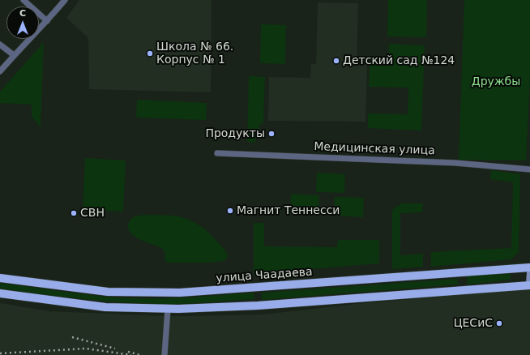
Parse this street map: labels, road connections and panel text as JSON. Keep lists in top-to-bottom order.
{
  "streets": {
    "main road": ["улица Чаадаева"],
    "street": ["Медицинская улица"]
  },
  "parks": ["Дружбы"],
  "places": [
    "Школа № 66. Корпус № 1",
    "Детский сад №124",
    "Продукты",
    "Магнит Теннесси",
    "СВН",
    "ЦЕСиС"
  ],
  "north": "top"
}
